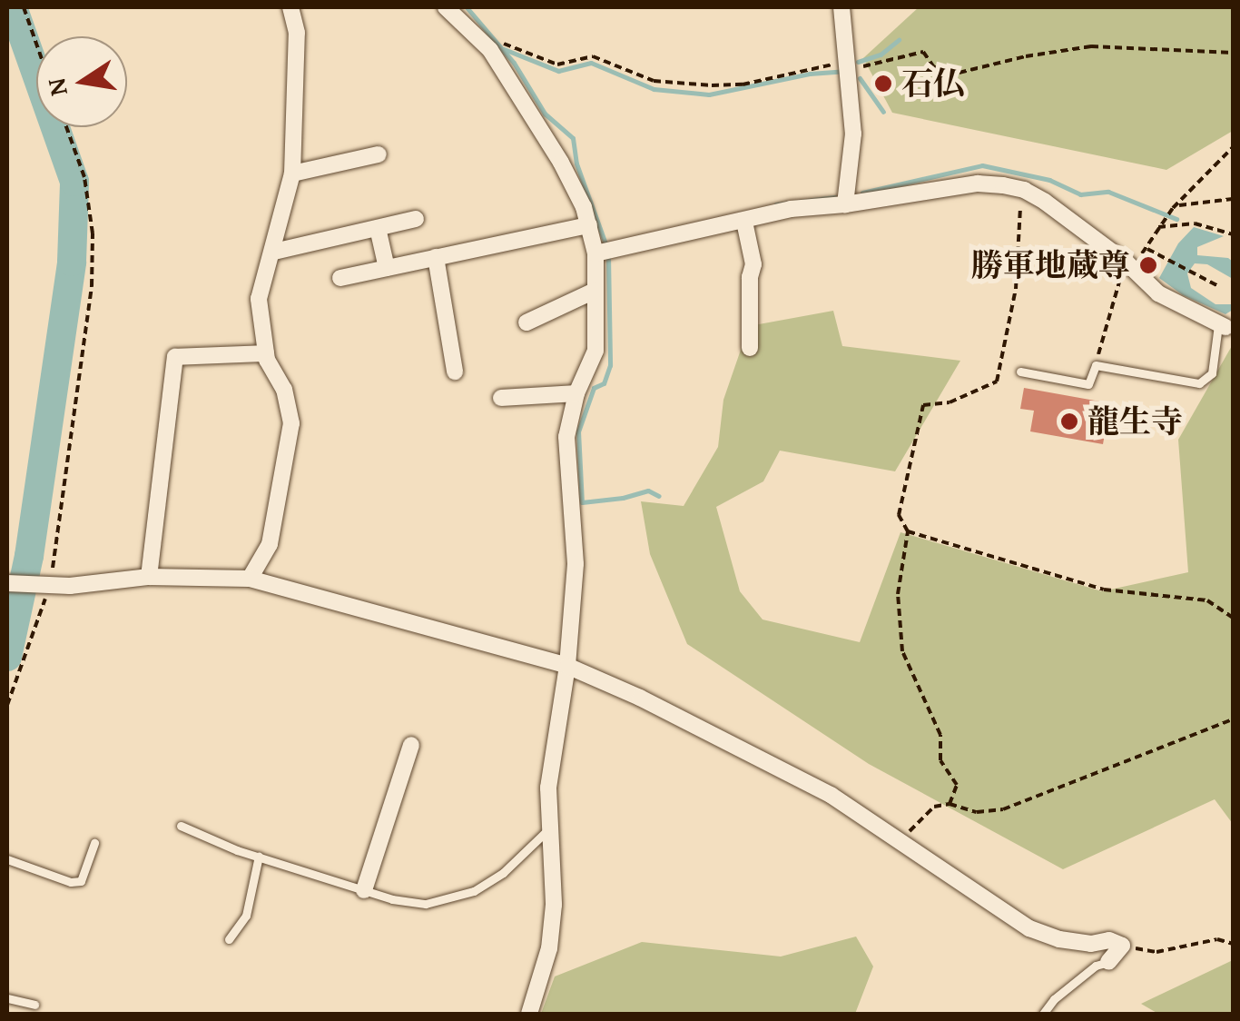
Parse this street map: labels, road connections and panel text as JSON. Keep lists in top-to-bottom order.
{
  "places": ["石仏", "勝軍地蔵尊", "龍生寺"],
  "north": "left"
}
